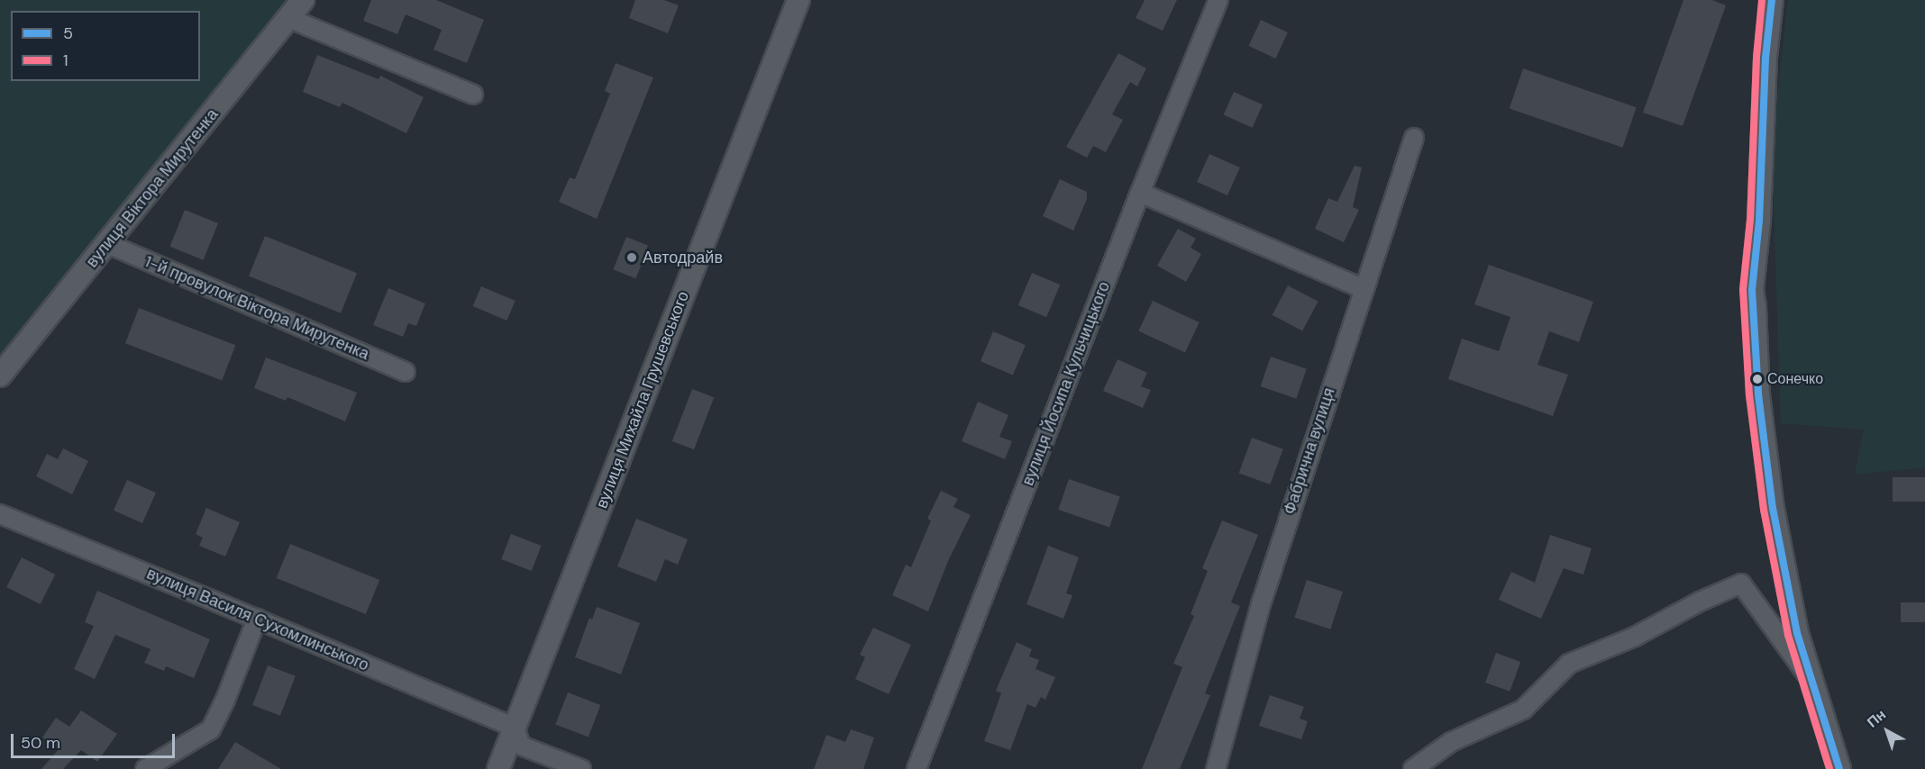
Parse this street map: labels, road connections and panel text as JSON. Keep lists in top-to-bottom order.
{
  "streets": {
    "street": [
      "вулиця Віктора Мирутенка",
      "1-й провулок Віктора Мирутенка",
      "вулиця Йосипа Кульчицького",
      "вулиця Михайла Грушевського",
      "Фабрична вулиця",
      "вулиця Василя Сухомлинського"
    ]
  },
  "crossings": [
    ["вулиця Віктора Мирутенка", "1-й провулок Віктора Мирутенка"],
    ["вулиця Михайла Грушевського", "вулиця Василя Сухомлинського"]
  ],
  "places": ["Автодрайв", "Сонечко"],
  "lines": ["transit line 5", "transit line 1"],
  "legend": ["5", "1"],
  "scale_bar": "50 m",
  "north": "top left"
}
